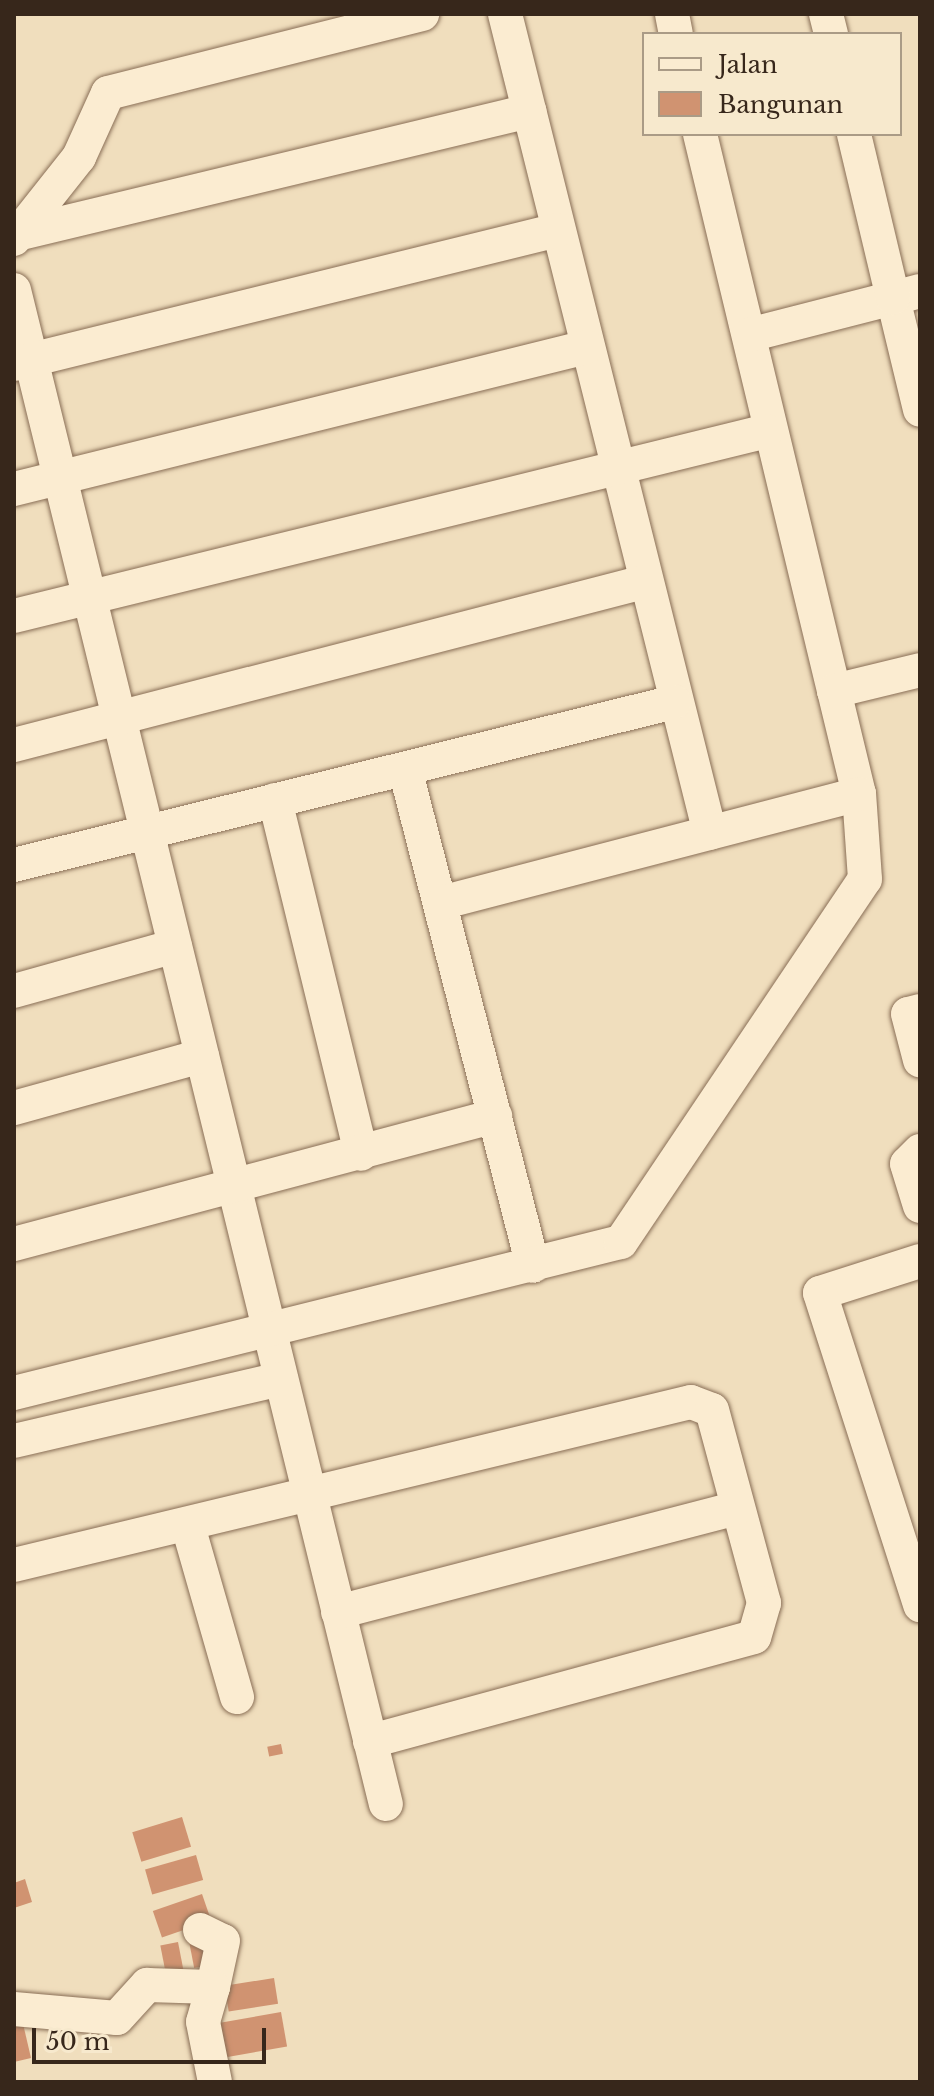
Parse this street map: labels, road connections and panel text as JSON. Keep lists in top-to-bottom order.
{
  "legend": ["Jalan", "Bangunan"],
  "scale_bar": "50 m"
}
